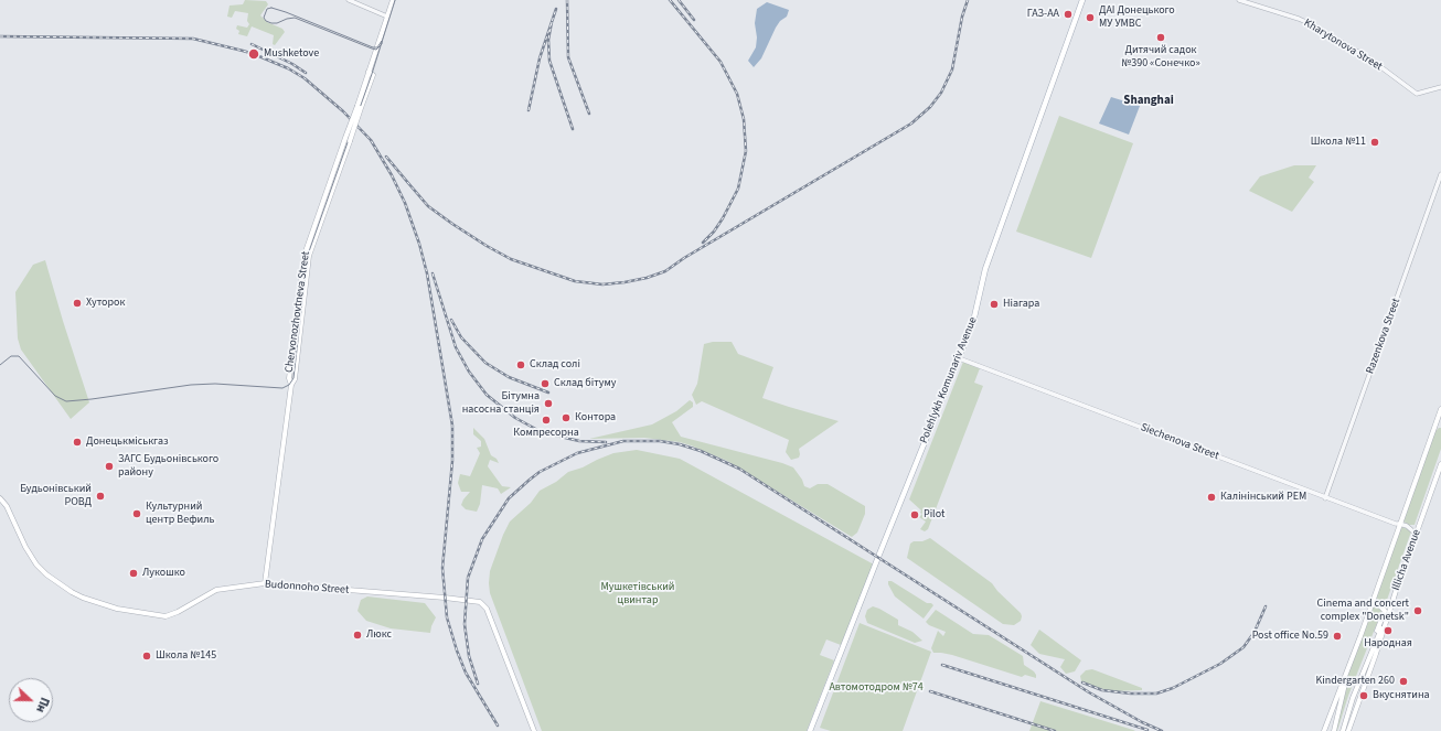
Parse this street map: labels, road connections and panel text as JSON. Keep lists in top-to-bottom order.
{
  "streets": {
    "main road": [
      "Chervonozhovtneva Street",
      "Polehlykh Komunariv Avenue",
      "Illicha Avenue",
      "Budonnoho Street"
    ],
    "street": ["Kharytonova Street", "Razenkova Street", "Siechenova Street"]
  },
  "crossings": [
    ["Chervonozhovtneva Street", "Budonnoho Street"],
    ["Razenkova Street", "Siechenova Street"],
    ["Polehlykh Komunariv Avenue", "Siechenova Street"],
    ["Siechenova Street", "Illicha Avenue"]
  ],
  "districts": ["Shanghai"],
  "parks": ["Мушкетівський цвинтар", "Автомотодром №74"],
  "places": [
    "ГАЗ-АА",
    "ДАІ Донецького МУ УМВС",
    "Дитячий садок №390 «Сонечко»",
    "Mushketove",
    "Школа №11",
    "Хуторок",
    "Ніагара",
    "Склад солі",
    "Склад бітуму",
    "Бітумна насосна станція",
    "Контора",
    "Компресорна",
    "Донецькміськгаз",
    "ЗАГС Будьонівського району",
    "Будьонівський РОВД",
    "Калінінський РЕМ",
    "Культурний центр Вефиль",
    "Pilot",
    "Лукошко",
    "Cinema and concert complex \"Donetsk\"",
    "Народная",
    "Люкс",
    "Post office No.59",
    "Школа №145",
    "Kindergarten 260",
    "Вкуснятина"
  ],
  "north": "right"
}
